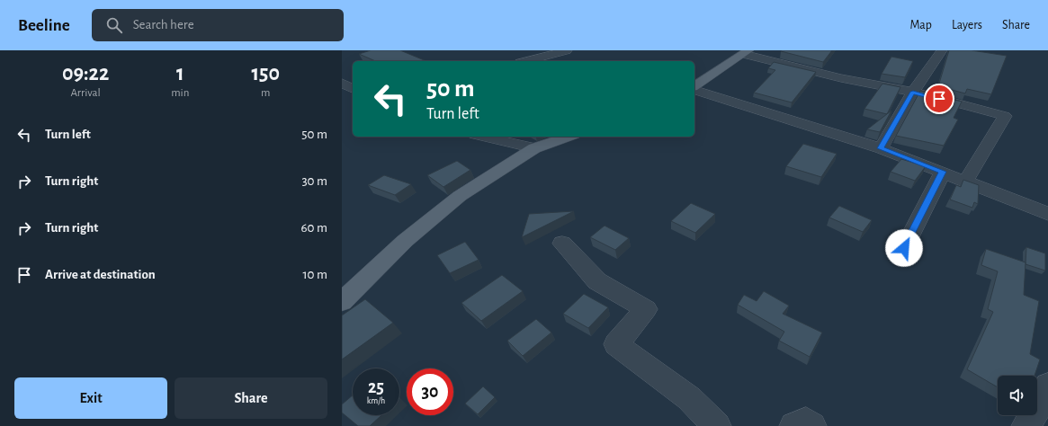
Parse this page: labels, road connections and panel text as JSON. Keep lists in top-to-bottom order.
{
  "page": {
    "header": "Beeline",
    "search": "Search here",
    "nav": ["Map", "Layers", "Share"],
    "eta": [
      "09:22",
      "Arrival",
      "1",
      "min",
      "150",
      "m"
    ],
    "turn": ["50 m", "Turn left"],
    "list": [
      {
        "name": "Turn left",
        "value": "50 m"
      },
      {
        "name": "Turn right",
        "value": "30 m"
      },
      {
        "name": "Turn right",
        "value": "60 m"
      },
      {
        "name": "Arrive at destination",
        "value": "10 m"
      }
    ],
    "speed": "25 km/h",
    "limit": "30",
    "buttons": ["Exit", "Share"]
  }
}
